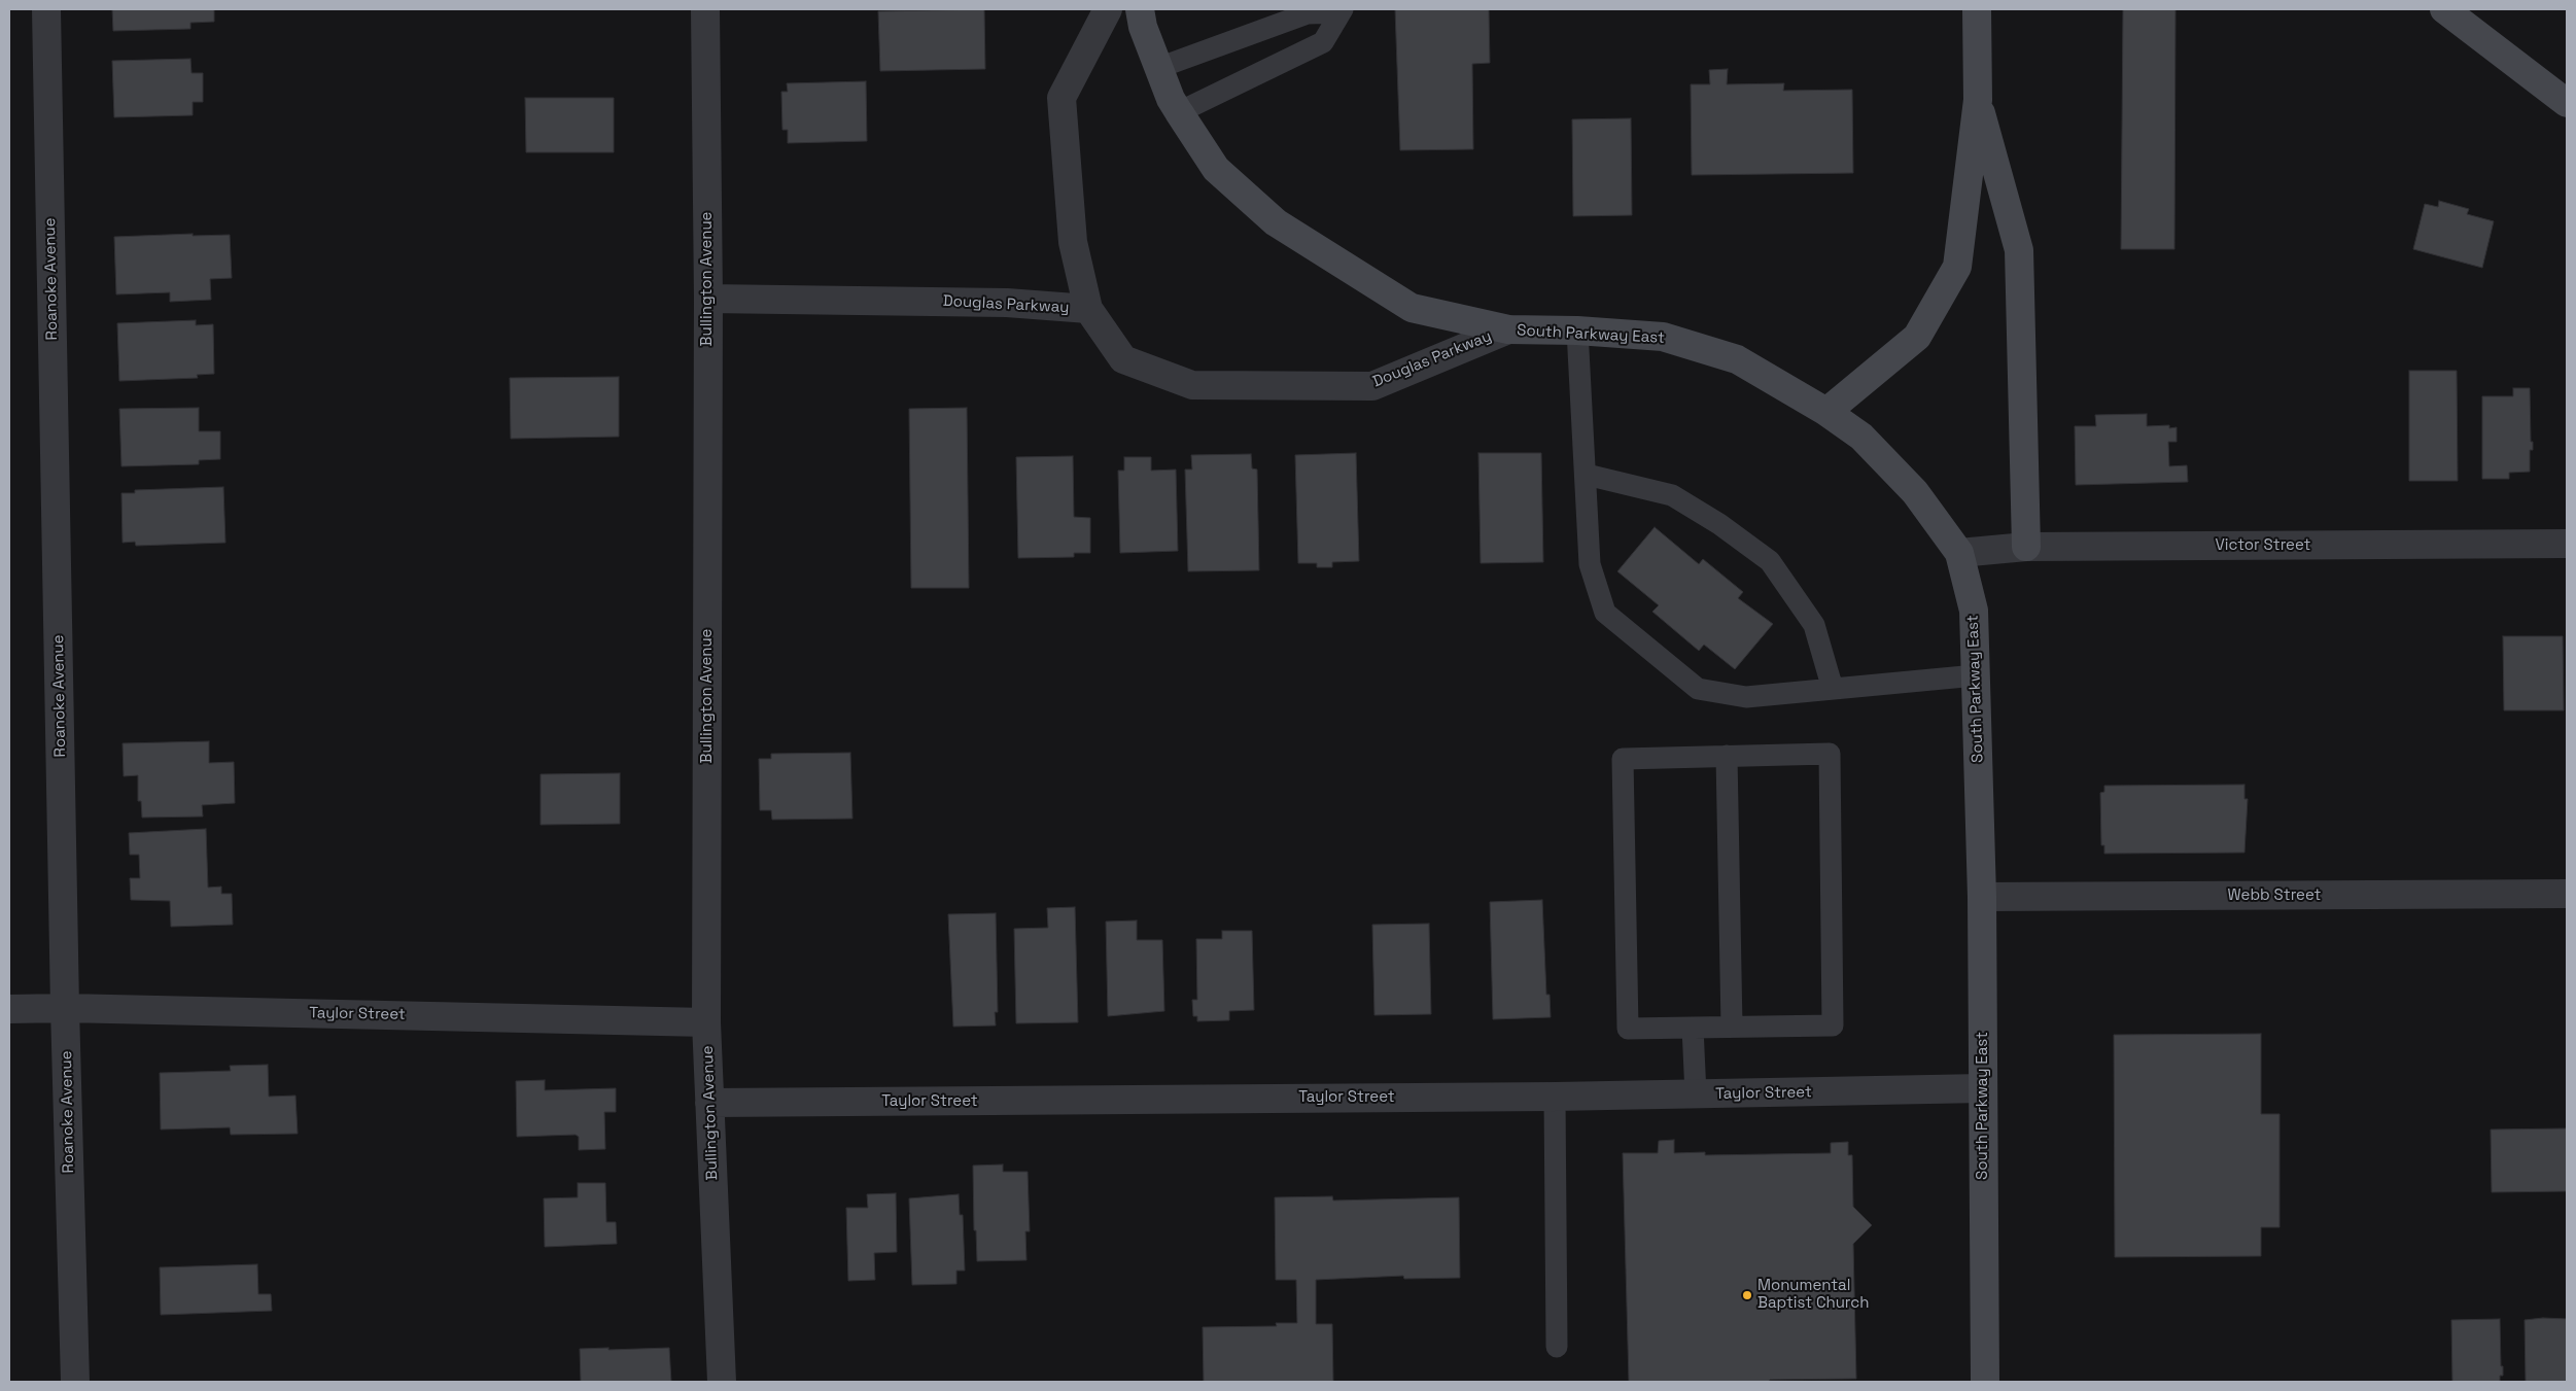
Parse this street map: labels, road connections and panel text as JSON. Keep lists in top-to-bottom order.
{
  "streets": {
    "main road": ["South Parkway East"],
    "street": [
      "Roanoke Avenue",
      "Bullington Avenue",
      "Douglas Parkway",
      "Victor Street",
      "Webb Street",
      "Taylor Street"
    ]
  },
  "crossings": [
    ["Roanoke Avenue", "Taylor Street"],
    ["Bullington Avenue", "Douglas Parkway"],
    ["Bullington Avenue", "Taylor Street"],
    ["Douglas Parkway", "South Parkway East"],
    ["South Parkway East", "Victor Street"],
    ["South Parkway East", "Webb Street"],
    ["South Parkway East", "Taylor Street"]
  ],
  "places": ["Monumental Baptist Church"]
}
